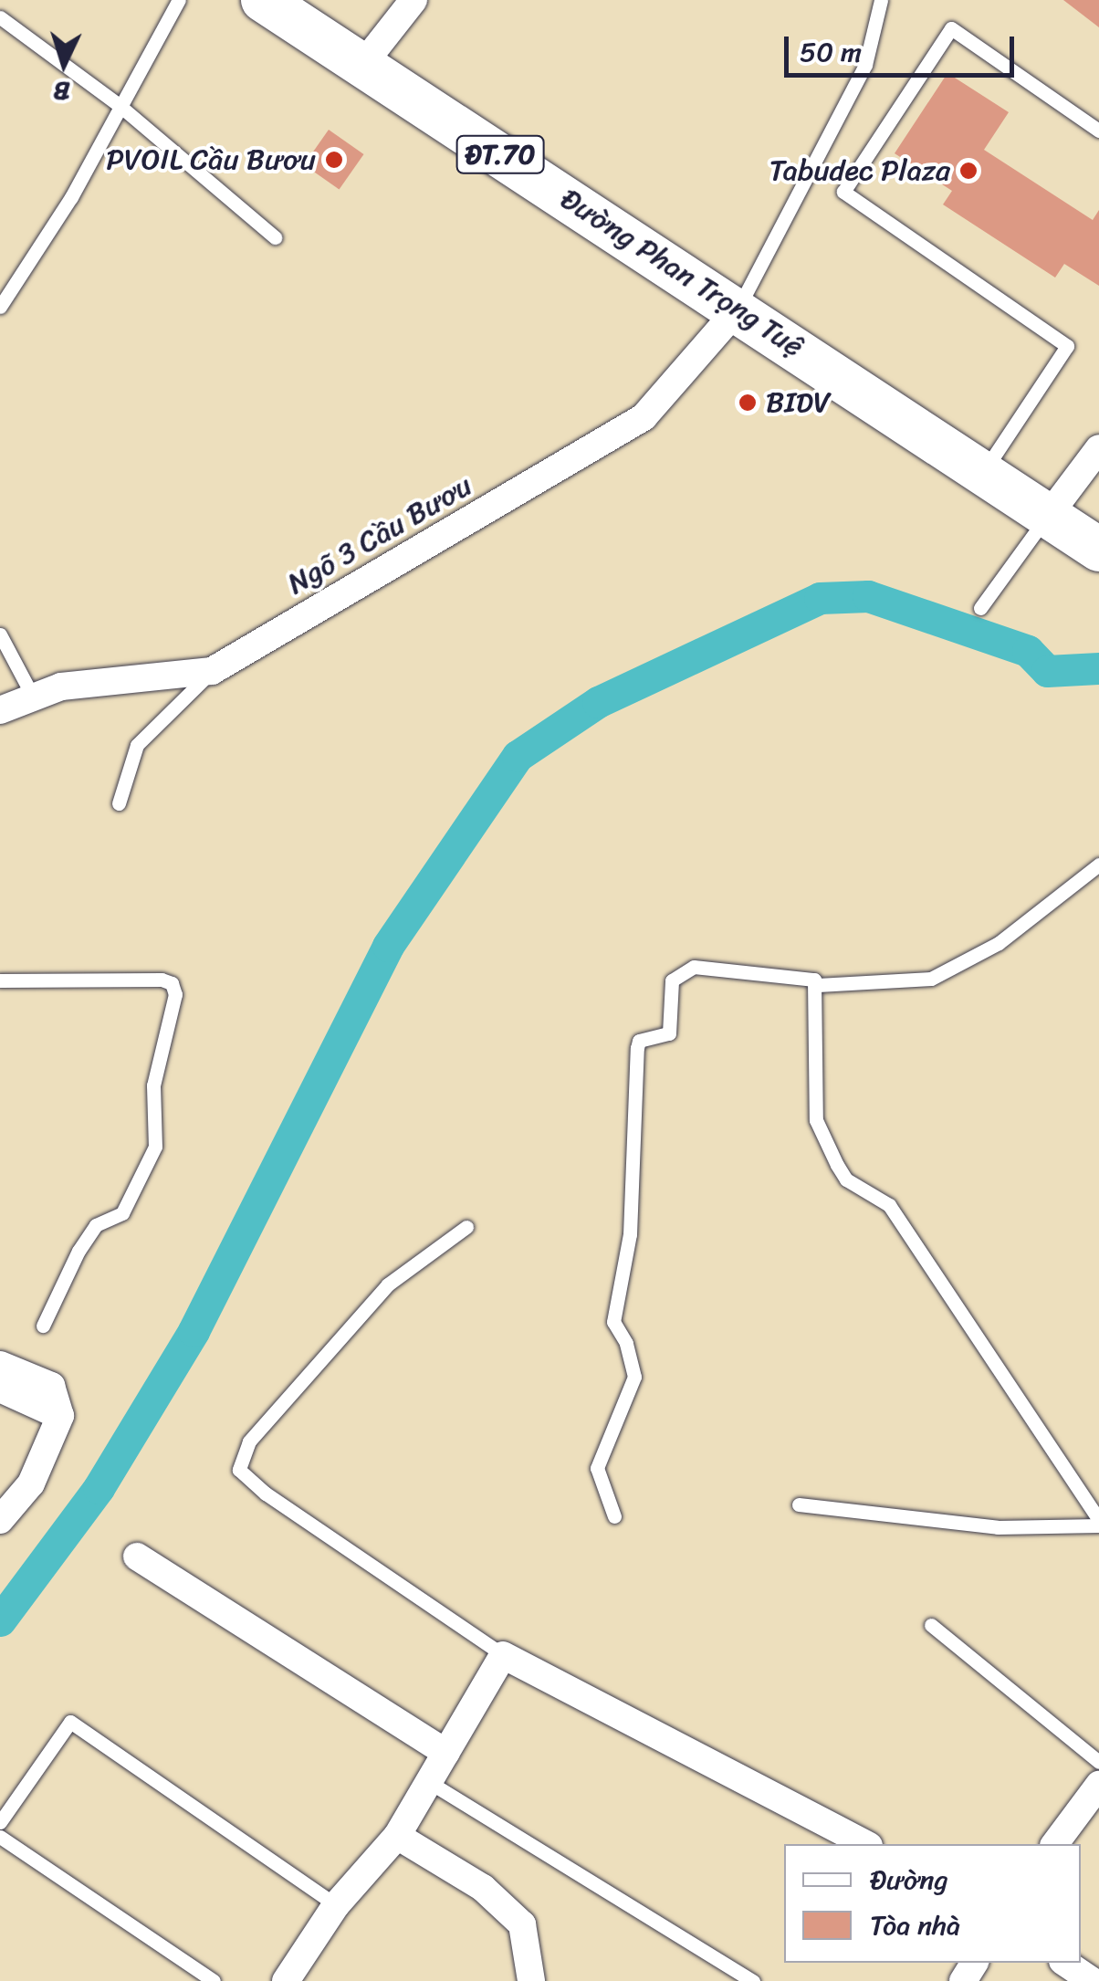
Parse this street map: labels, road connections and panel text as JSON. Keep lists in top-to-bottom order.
{
  "streets": {
    "main road": ["ĐT.70", "Đường Phan Trọng Tuệ"],
    "street": ["Ngõ 3 Cầu Bươu"]
  },
  "crossings": [
    ["Đường Phan Trọng Tuệ", "Ngõ 3 Cầu Bươu"]
  ],
  "places": ["PVOIL Cầu Bươu", "Tabudec Plaza", "BIDV"],
  "legend": ["Đường", "Tòa nhà"],
  "scale_bar": "50 m",
  "north": "bottom"
}
